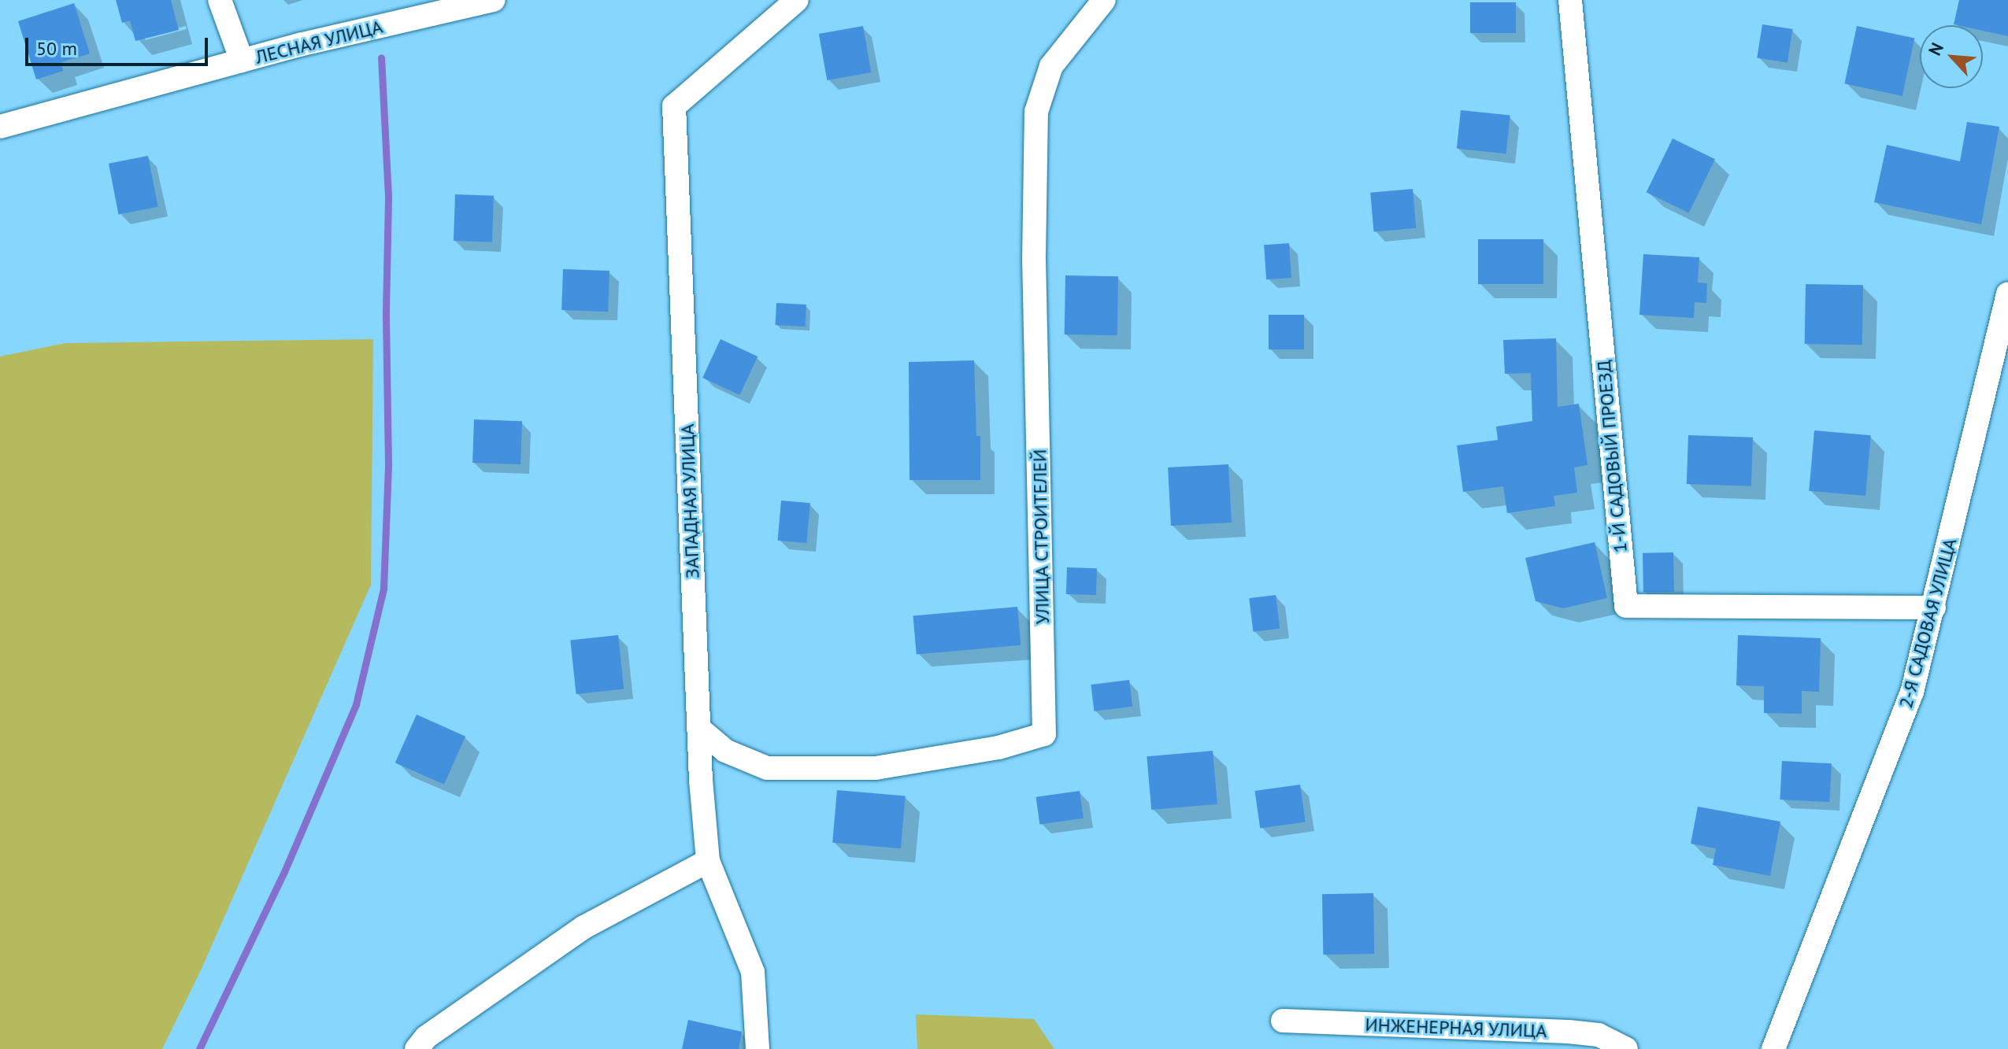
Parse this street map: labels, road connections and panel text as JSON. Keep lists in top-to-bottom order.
{
  "streets": {
    "street": [
      "ЛЕСНАЯ УЛИЦА",
      "1-Й САДОВЫЙ ПРОЕЗД",
      "ЗАПАДНАЯ УЛИЦА",
      "УЛИЦА СТРОИТЕЛЕЙ",
      "2-Я САДОВАЯ УЛИЦА",
      "ИНЖЕНЕРНАЯ УЛИЦА"
    ]
  },
  "crossings": [
    ["1-Й САДОВЫЙ ПРОЕЗД", "2-Я САДОВАЯ УЛИЦА"],
    ["ЗАПАДНАЯ УЛИЦА", "УЛИЦА СТРОИТЕЛЕЙ"]
  ],
  "scale_bar": "50 m",
  "north": "top left"
}
